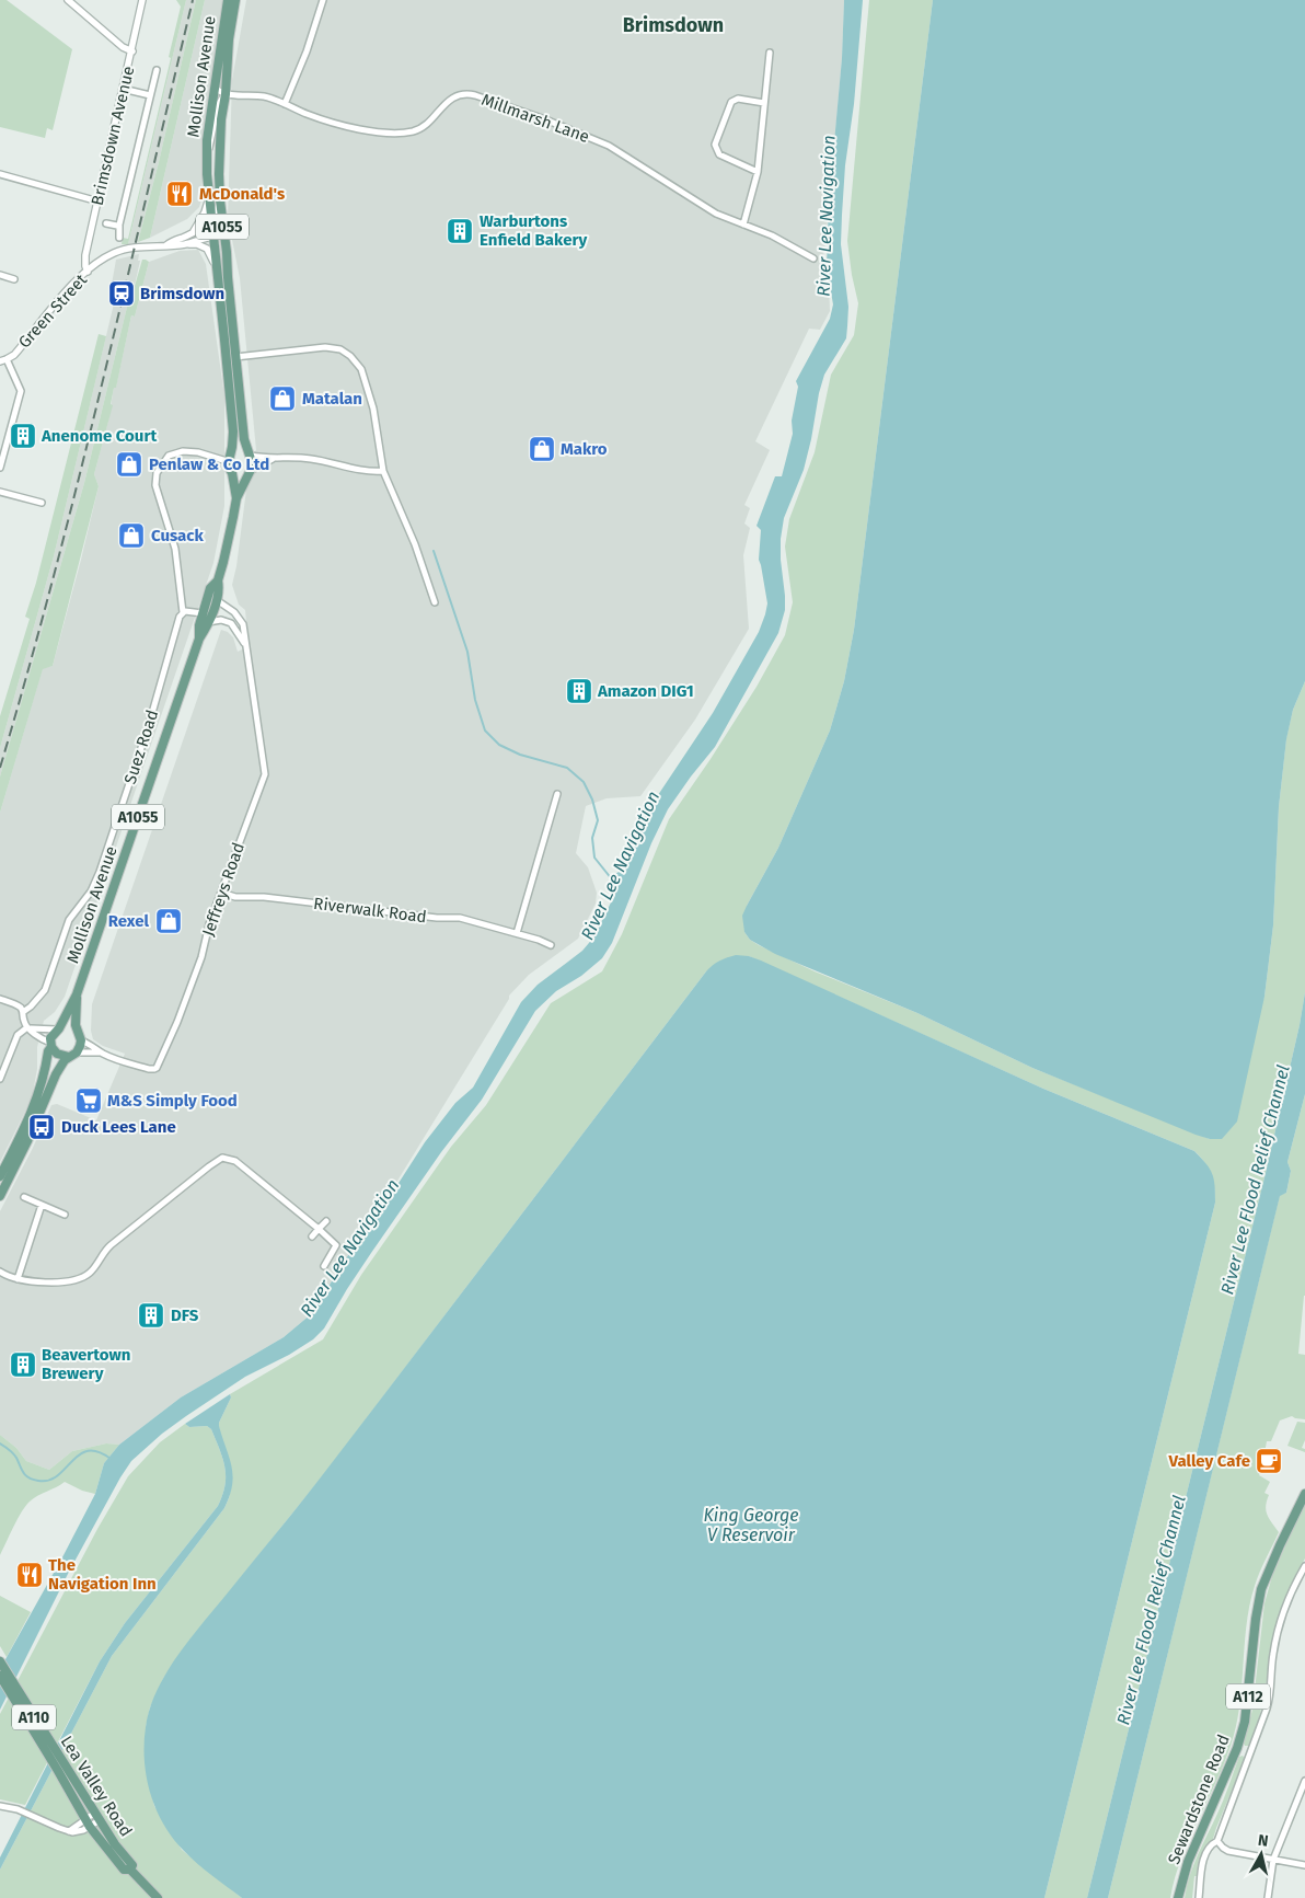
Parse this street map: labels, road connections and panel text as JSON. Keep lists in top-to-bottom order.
{
  "streets": {
    "main road": [
      "Mollison Avenue",
      "A1055",
      "A112",
      "A110",
      "Lea Valley Road",
      "Sewardstone Road"
    ],
    "street": [
      "Millmarsh Lane",
      "Brimsdown Avenue",
      "Green Street",
      "Suez Road",
      "Jeffreys Road",
      "Riverwalk Road"
    ]
  },
  "crossings": [
    ["Mollison Avenue", "Millmarsh Lane"],
    ["Mollison Avenue", "Green Street"],
    ["Mollison Avenue", "Jeffreys Road"],
    ["Brimsdown Avenue", "Green Street"],
    ["Jeffreys Road", "Riverwalk Road"]
  ],
  "districts": ["Brimsdown"],
  "water": ["River Lee Navigation", "River Lee Flood Relief Channel", "King George V Reservoir"],
  "places": {
    "restaurant": ["McDonald's", "The Navigation Inn"],
    "building": [
      "Warburtons Enfield Bakery",
      "Anenome Court",
      "Amazon DIG1",
      "DFS",
      "Beavertown Brewery"
    ],
    "station": ["Brimsdown"],
    "shop": [
      "Matalan",
      "Makro",
      "Penlaw & Co Ltd",
      "Cusack",
      "Rexel"
    ],
    "supermarket": ["M&S Simply Food"],
    "bus stop": ["Duck Lees Lane"],
    "cafe": ["Valley Cafe"]
  },
  "north": "top"
}
